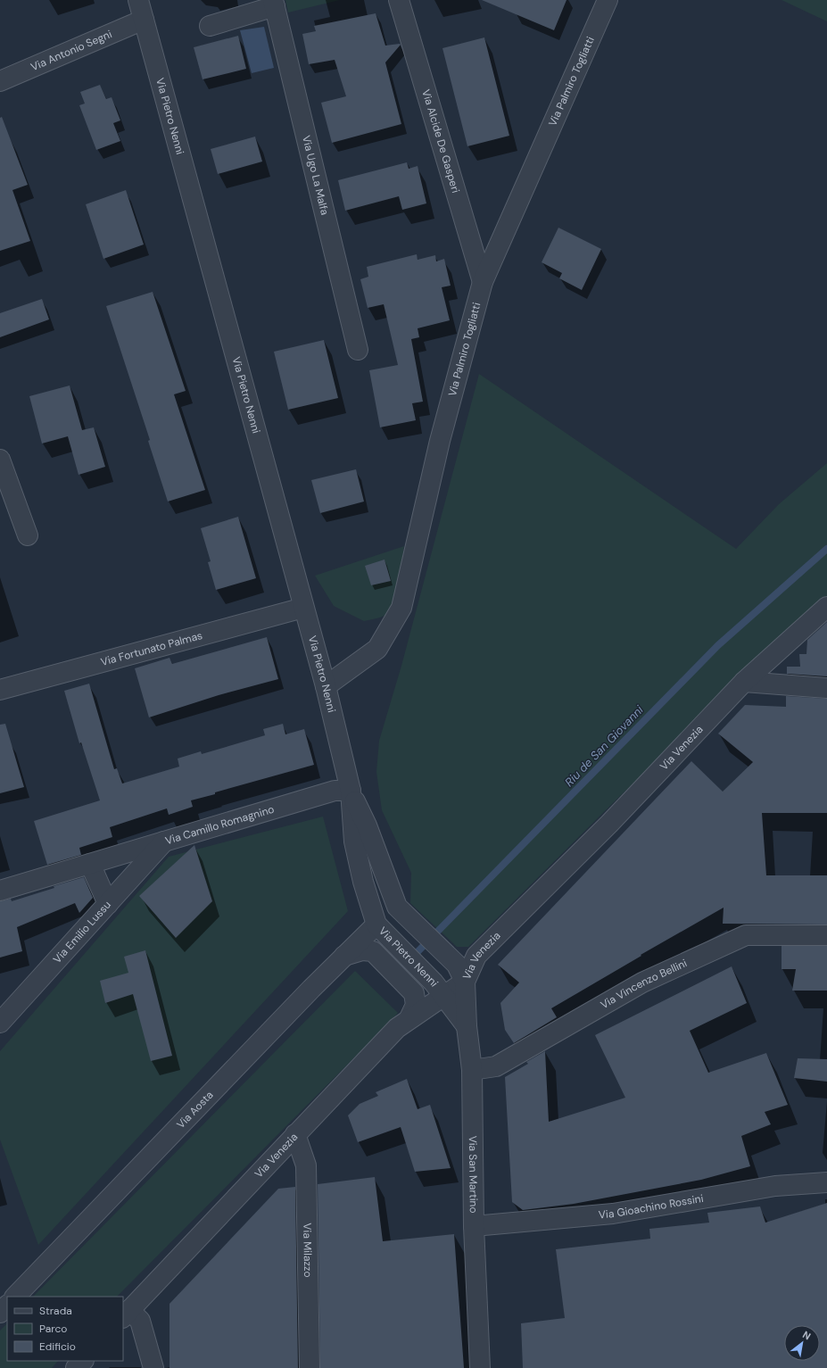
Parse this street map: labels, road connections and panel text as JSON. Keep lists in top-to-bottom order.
{
  "streets": {
    "street": [
      "Via Antonio Segni",
      "Via Palmiro Togliatti",
      "Via Pietro Nenni",
      "Via Alcide De Gasperi",
      "Via Ugo La Malfa",
      "Via Fortunato Palmas",
      "Via Venezia",
      "Via Camillo Romagnino",
      "Via Emilio Lussu",
      "Via Vincenzo Bellini",
      "Via Aosta",
      "Via San Martino",
      "Via Gioachino Rossini",
      "Via Milazzo"
    ]
  },
  "crossings": [
    ["Via Antonio Segni", "Via Pietro Nenni"],
    ["Via Palmiro Togliatti", "Via Pietro Nenni"],
    ["Via Palmiro Togliatti", "Via Alcide De Gasperi"],
    ["Via Pietro Nenni", "Via Fortunato Palmas"],
    ["Via Pietro Nenni", "Via Venezia"],
    ["Via Pietro Nenni", "Via Camillo Romagnino"],
    ["Via Pietro Nenni", "Via Aosta"],
    ["Via Pietro Nenni", "Via San Martino"],
    ["Via Venezia", "Via San Martino"],
    ["Via Venezia", "Via Milazzo"],
    ["Via Camillo Romagnino", "Via Emilio Lussu"],
    ["Via Vincenzo Bellini", "Via San Martino"],
    ["Via San Martino", "Via Gioachino Rossini"]
  ],
  "water": ["Riu de San Giovanni"],
  "legend": ["Strada", "Parco", "Edificio"],
  "north": "top right"
}
